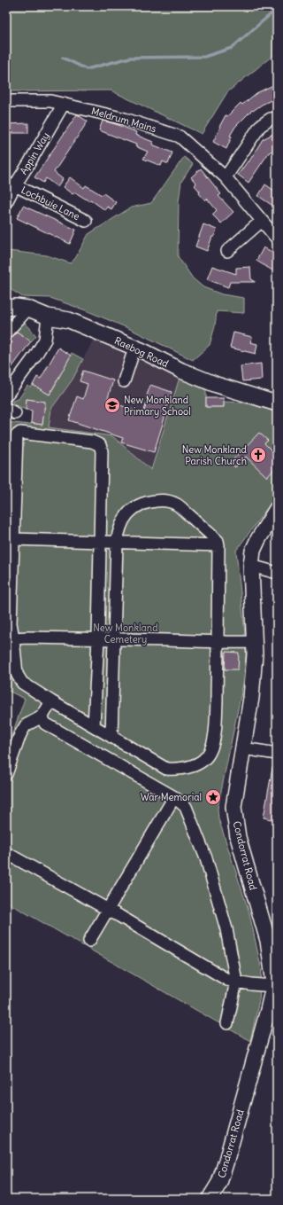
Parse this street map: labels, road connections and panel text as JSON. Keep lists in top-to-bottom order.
{
  "streets": {
    "main road": ["Raebog Road", "Condorrat Road"],
    "street": ["Meldrum Mains", "Appin Way", "Lochbuie Lane"]
  },
  "crossings": [
    ["Meldrum Mains", "Appin Way"],
    ["Appin Way", "Lochbuie Lane"]
  ],
  "parks": ["New Monkland Cemetery"],
  "places": {
    "school or university": ["New Monkland Primary School"],
    "church": ["New Monkland Parish Church"],
    "place": ["War Memorial"]
  }
}
